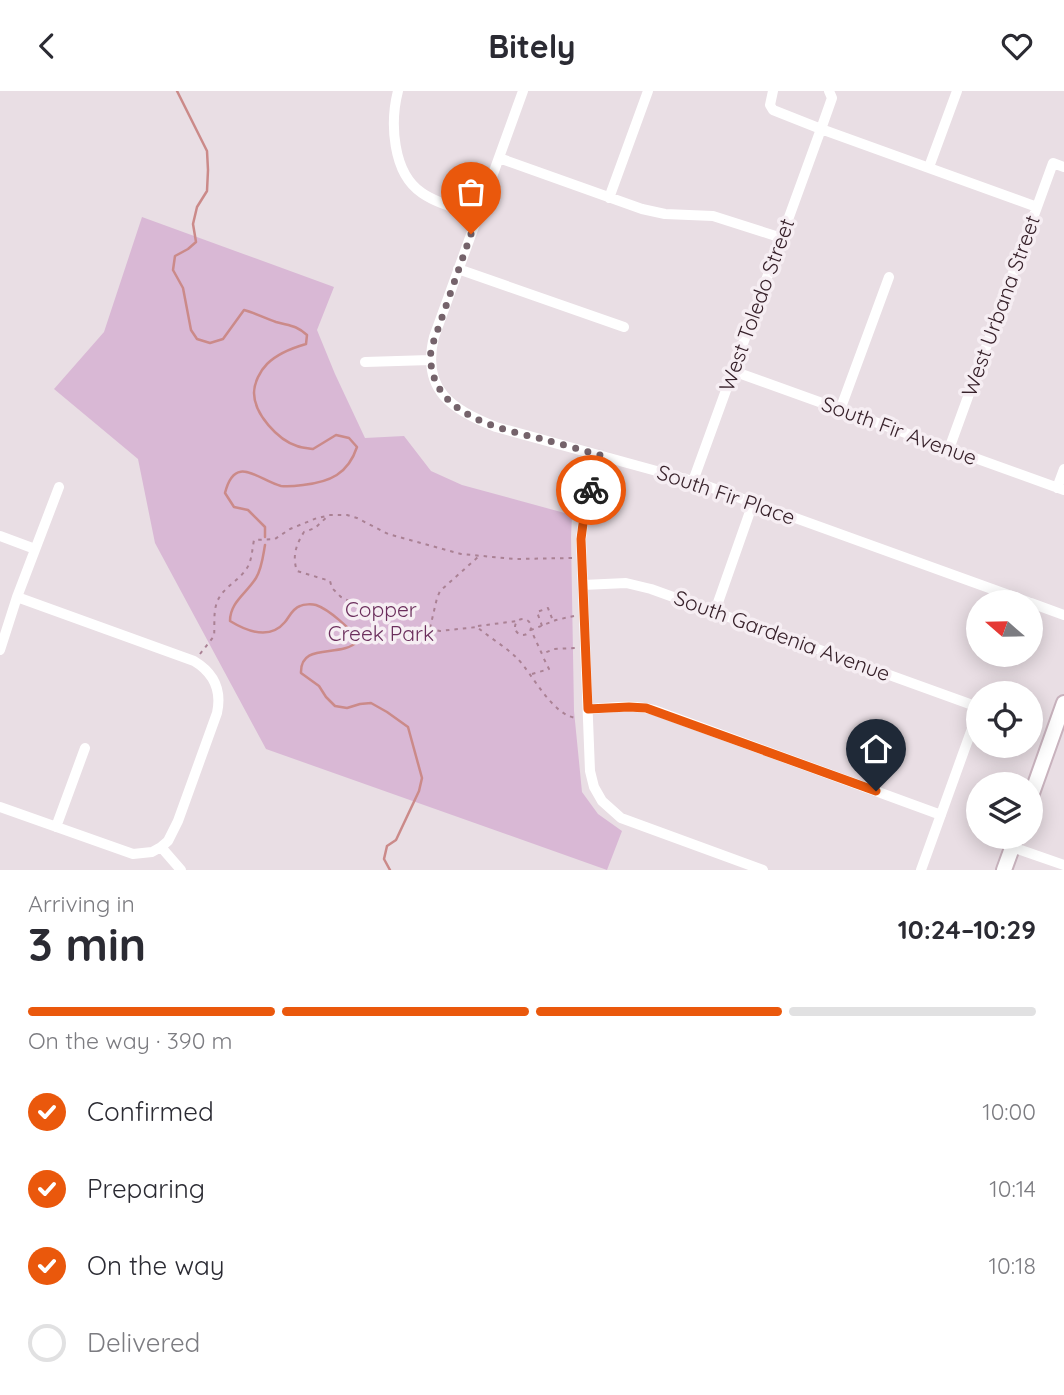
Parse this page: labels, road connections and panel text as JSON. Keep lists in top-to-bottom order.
{
  "streets": {
    "street": [
      "West Toledo Street",
      "West Urbana Street",
      "South Fir Avenue",
      "South Fir Place",
      "South Gardenia Avenue"
    ]
  },
  "crossings": [
    ["West Toledo Street", "South Fir Avenue"],
    ["West Toledo Street", "South Fir Place"],
    ["West Urbana Street", "South Fir Avenue"]
  ],
  "parks": ["Copper Creek Park"],
  "north": "left",
  "page": {
    "header": "Bitely",
    "heading": ["3 min", "Arriving in", "10:24–10:29"],
    "bar": "On the way · 390 m",
    "list": [
      ["Confirmed", "10:00"],
      ["Preparing", "10:14"],
      ["On the way", "10:18"],
      "Delivered"
    ]
  }
}
